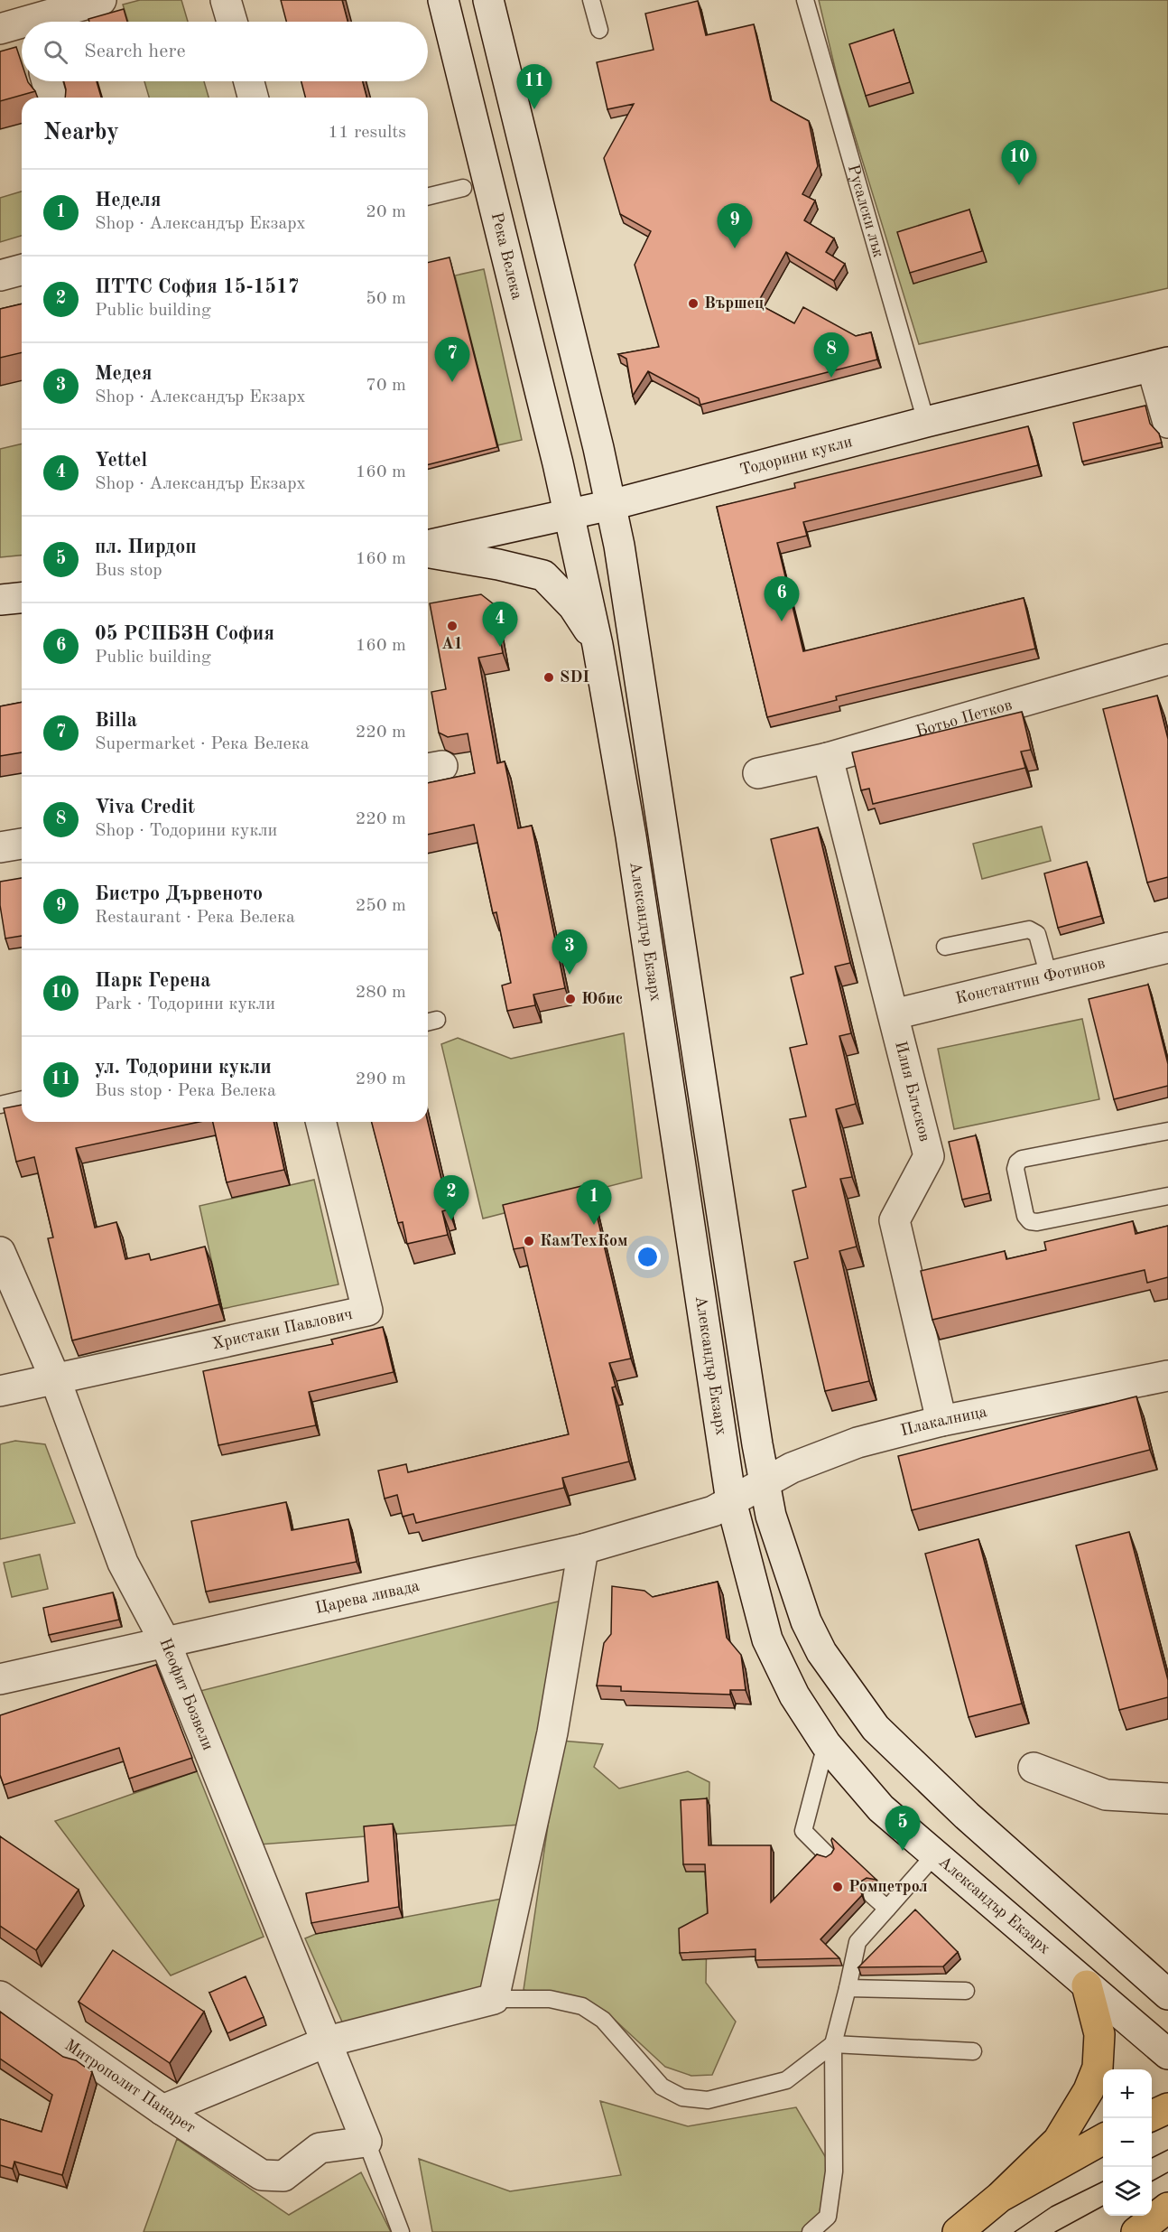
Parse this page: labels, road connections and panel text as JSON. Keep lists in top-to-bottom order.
{
  "streets": {
    "street": [
      "Река Велека",
      "Тодорини кукли",
      "Ботьо Петков",
      "Александър Екзарх",
      "Константин Фотинов",
      "Илия Блъсков",
      "Христаки Павлович",
      "Плакалница",
      "Царева ливада",
      "Неофит Бозвели",
      "Митрополит Панарет"
    ],
    "lane": ["Русалски лък"]
  },
  "crossings": [
    ["Русалски лък", "Тодорини кукли"],
    ["Река Велека", "Тодорини кукли"],
    ["Река Велека", "Александър Екзарх"],
    ["Тодорини кукли", "Александър Екзарх"],
    ["Ботьо Петков", "Илия Блъсков"],
    ["Александър Екзарх", "Плакалница"],
    ["Александър Екзарх", "Царева ливада"],
    ["Константин Фотинов", "Илия Блъсков"],
    ["Илия Блъсков", "Плакалница"],
    ["Христаки Павлович", "Неофит Бозвели"],
    ["Плакалница", "Царева ливада"],
    ["Царева ливада", "Неофит Бозвели"],
    ["Неофит Бозвели", "Митрополит Панарет"]
  ],
  "places": [
    "Вършец",
    "A1",
    "SDI",
    "Юбис",
    "КамТехКом",
    "Ромпетрол"
  ],
  "page": {
    "search": "Search here",
    "pins": [
      "11",
      "10",
      "9",
      "8",
      "7",
      "6",
      "4",
      "3",
      "2",
      "1",
      "5"
    ],
    "heading": ["Nearby", "11 results"],
    "list": [
      {
        "mark": "1",
        "name": "Неделя",
        "note": "Shop · Александър Екзарх",
        "value": "20 m"
      },
      {
        "mark": "2",
        "name": "ПТТС София 15-1517",
        "note": "Public building",
        "value": "50 m"
      },
      {
        "mark": "3",
        "name": "Медея",
        "note": "Shop · Александър Екзарх",
        "value": "70 m"
      },
      {
        "mark": "4",
        "name": "Yettel",
        "note": "Shop · Александър Екзарх",
        "value": "160 m"
      },
      {
        "mark": "5",
        "name": "пл. Пирдоп",
        "note": "Bus stop",
        "value": "160 m"
      },
      {
        "mark": "6",
        "name": "05 РСПБЗН София",
        "note": "Public building",
        "value": "160 m"
      },
      {
        "mark": "7",
        "name": "Billa",
        "note": "Supermarket · Река Велека",
        "value": "220 m"
      },
      {
        "mark": "8",
        "name": "Viva Credit",
        "note": "Shop · Тодорини кукли",
        "value": "220 m"
      },
      {
        "mark": "9",
        "name": "Бистро Дървеното",
        "note": "Restaurant · Река Велека",
        "value": "250 m"
      },
      {
        "mark": "10",
        "name": "Парк Герена",
        "note": "Park · Тодорини кукли",
        "value": "280 m"
      },
      {
        "mark": "11",
        "name": "ул. Тодорини кукли",
        "note": "Bus stop · Река Велека",
        "value": "290 m"
      }
    ],
    "map_buttons": ["+", "−"]
  }
}
